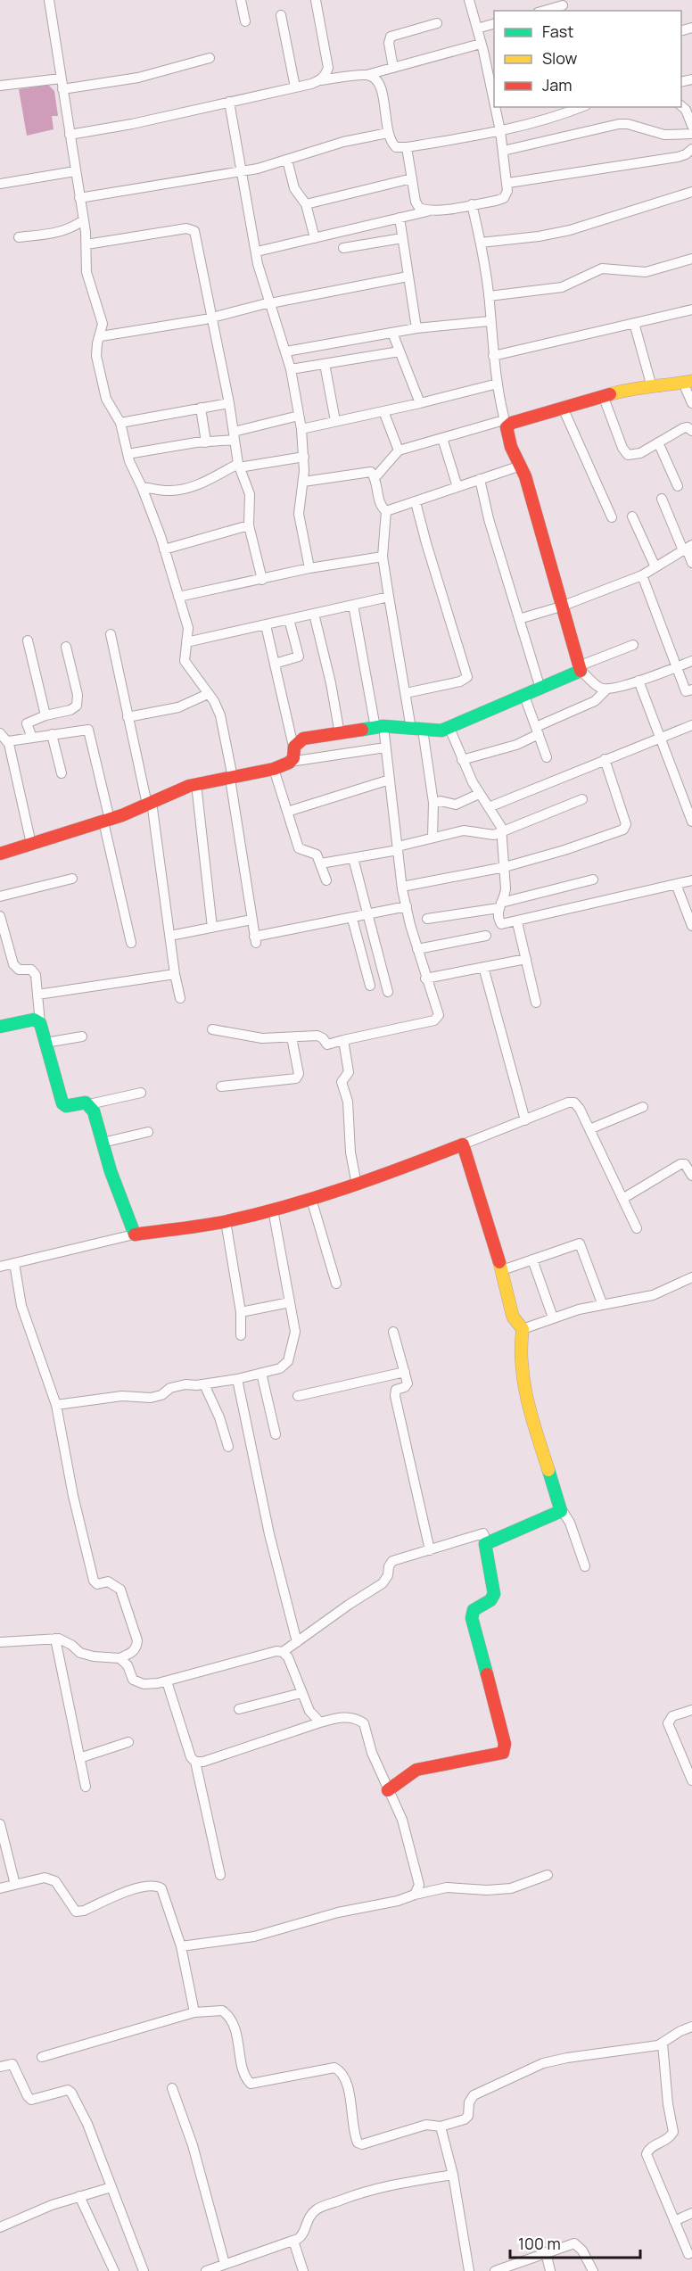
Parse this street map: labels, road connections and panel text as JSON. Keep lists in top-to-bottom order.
{
  "legend": ["Fast", "Slow", "Jam"],
  "scale_bar": "100 m"
}
